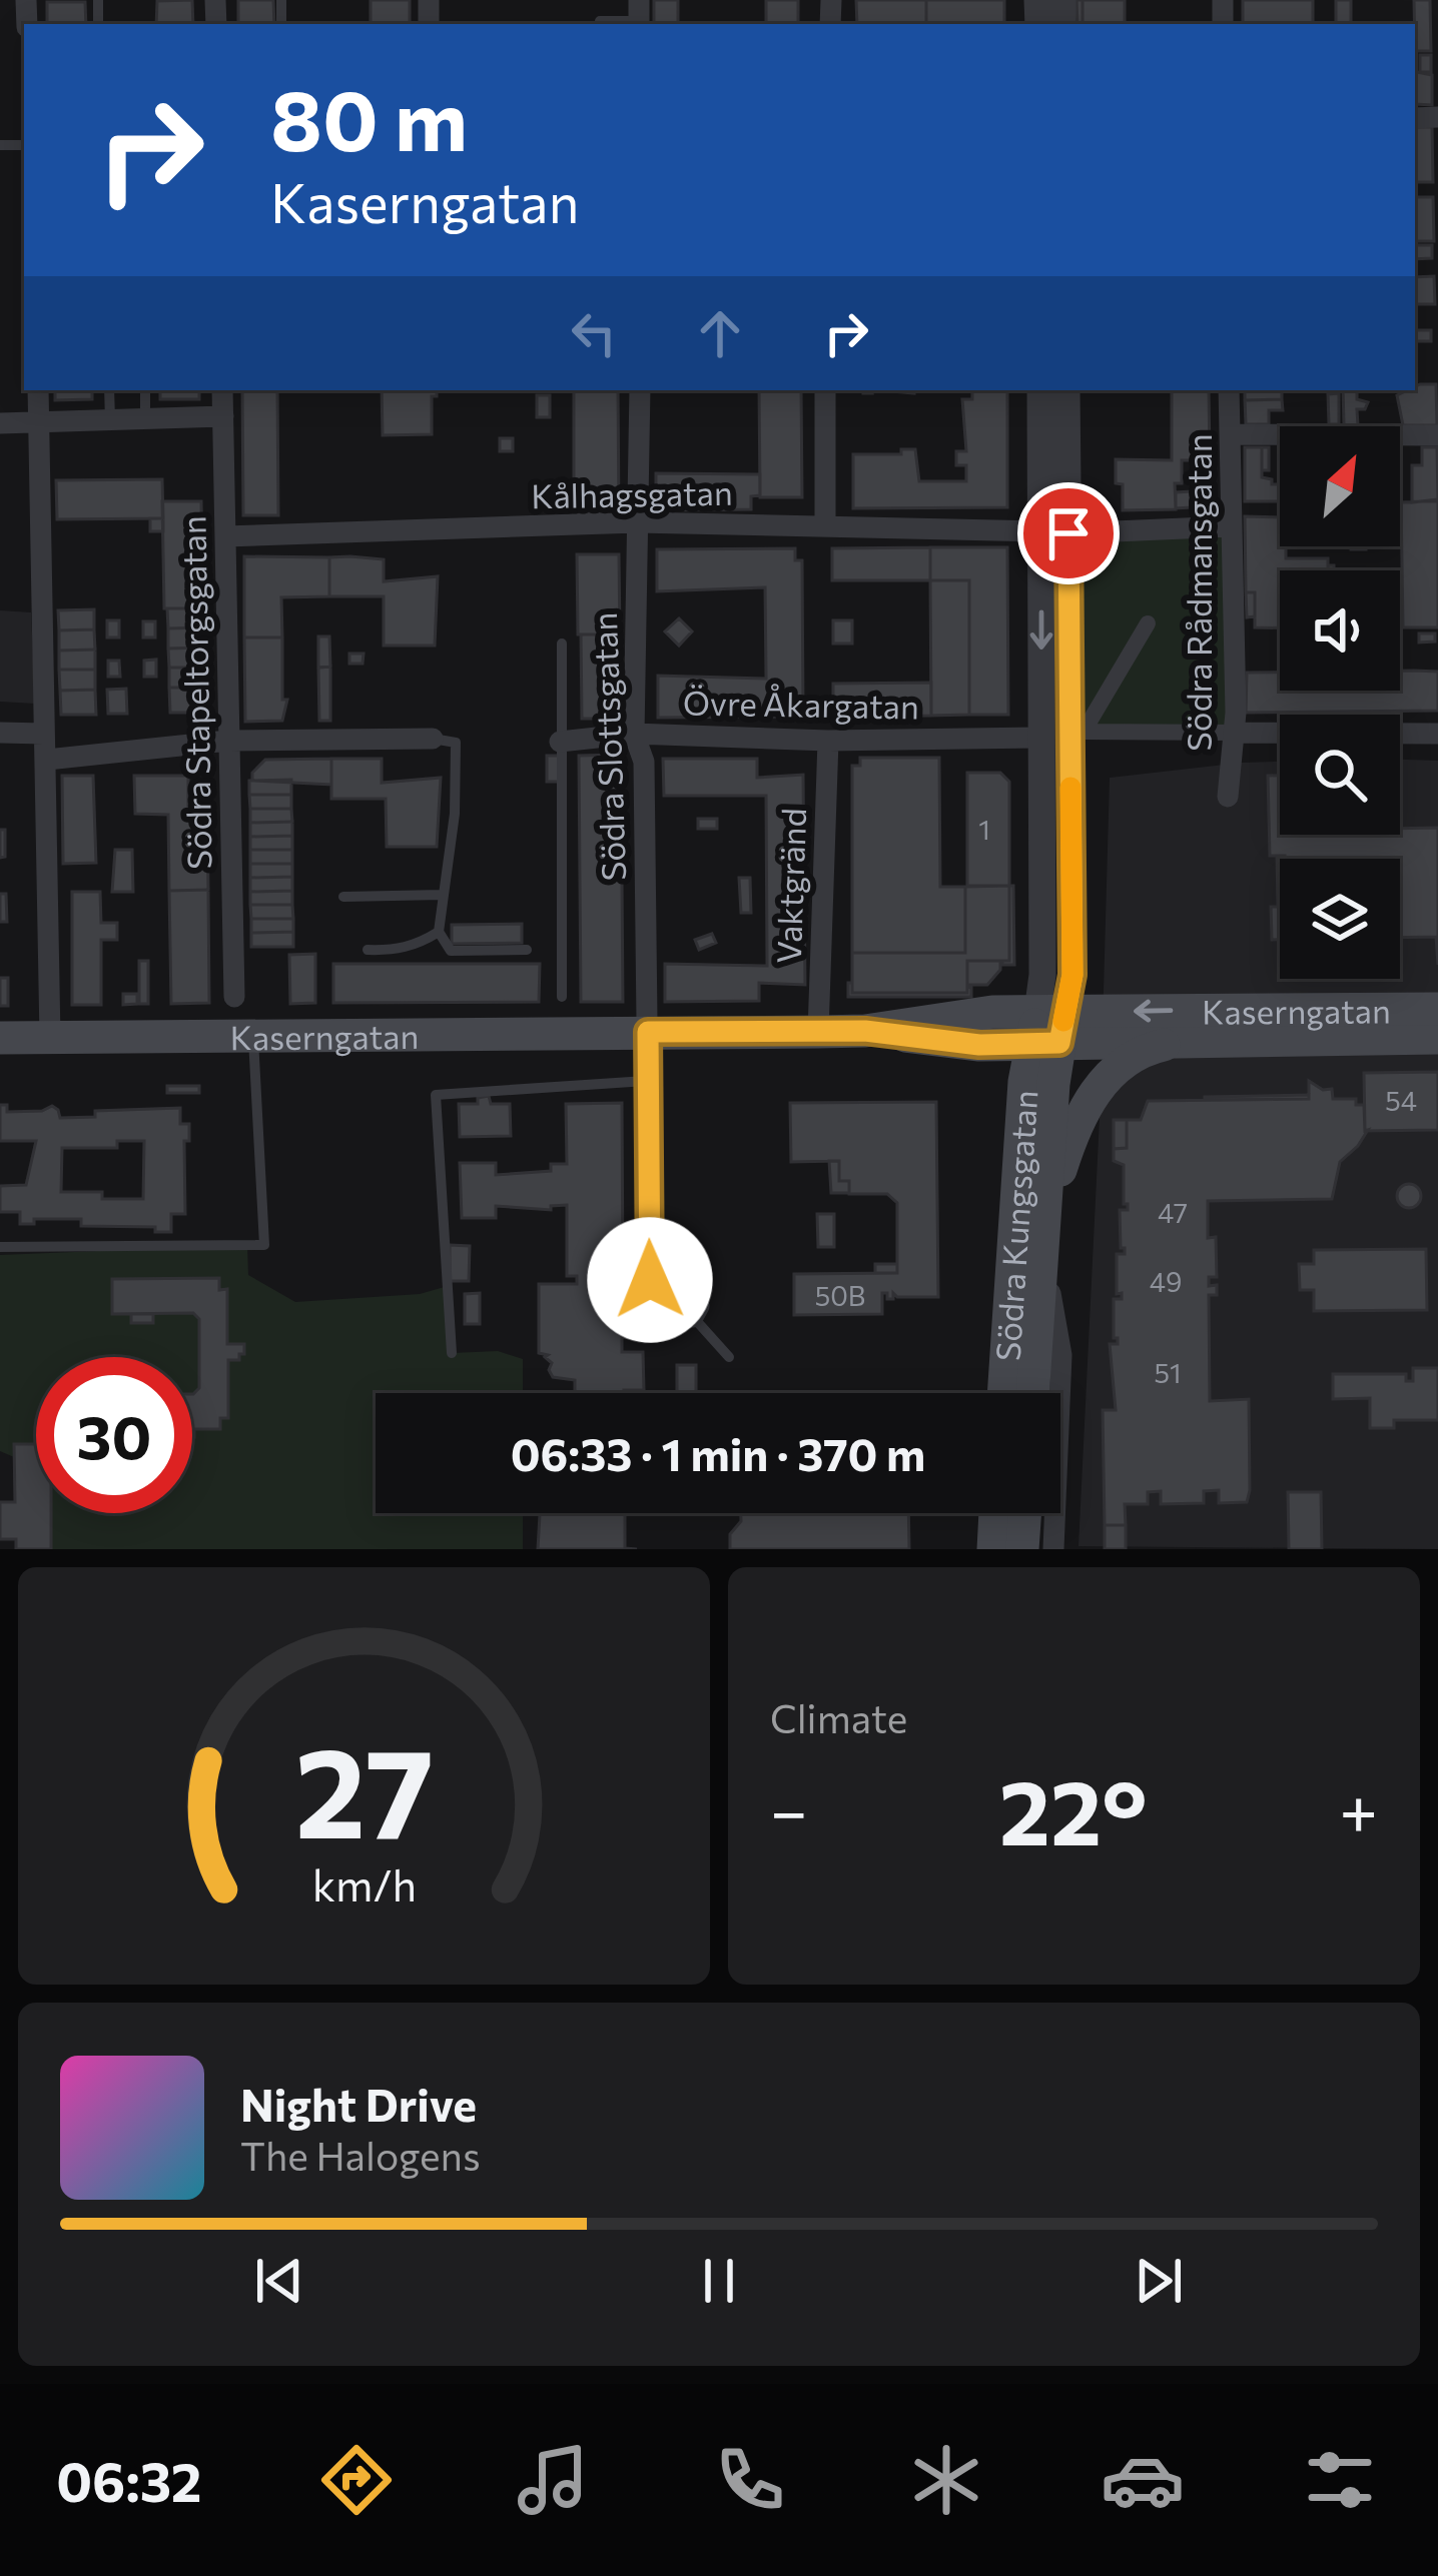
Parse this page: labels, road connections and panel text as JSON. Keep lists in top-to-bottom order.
{
  "streets": {
    "main road": ["Kaserngatan", "Södra Kungsgatan"],
    "street": [
      "Kålhagsgatan",
      "Södra Rådmansgatan",
      "Södra Stapeltorgsgatan",
      "Övre Åkargatan",
      "Södra Slottsgatan",
      "Vaktgränd"
    ]
  },
  "crossings": [
    ["Kålhagsgatan", "Södra Rådmansgatan"],
    ["Kålhagsgatan", "Södra Stapeltorgsgatan"],
    ["Kålhagsgatan", "Södra Slottsgatan"],
    ["Kålhagsgatan", "Södra Kungsgatan"],
    ["Övre Åkargatan", "Södra Slottsgatan"],
    ["Övre Åkargatan", "Vaktgränd"],
    ["Övre Åkargatan", "Södra Kungsgatan"],
    ["Södra Slottsgatan", "Kaserngatan"],
    ["Vaktgränd", "Kaserngatan"],
    ["Kaserngatan", "Södra Kungsgatan"]
  ],
  "house_numbers": [
    "1",
    "54",
    "47",
    "49",
    "50B",
    "51"
  ],
  "north": "top right",
  "page": {
    "turn": ["80 m", "Kaserngatan"],
    "limit": "30",
    "trip": "06:33 · 1 min · 370 m",
    "tile": "Climate",
    "heat": ["−", "22°", "+"],
    "song": ["Night Drive", "The Halogens"],
    "tabs": "06:32",
    "gauge": ["27", "km/h"]
  }
}
